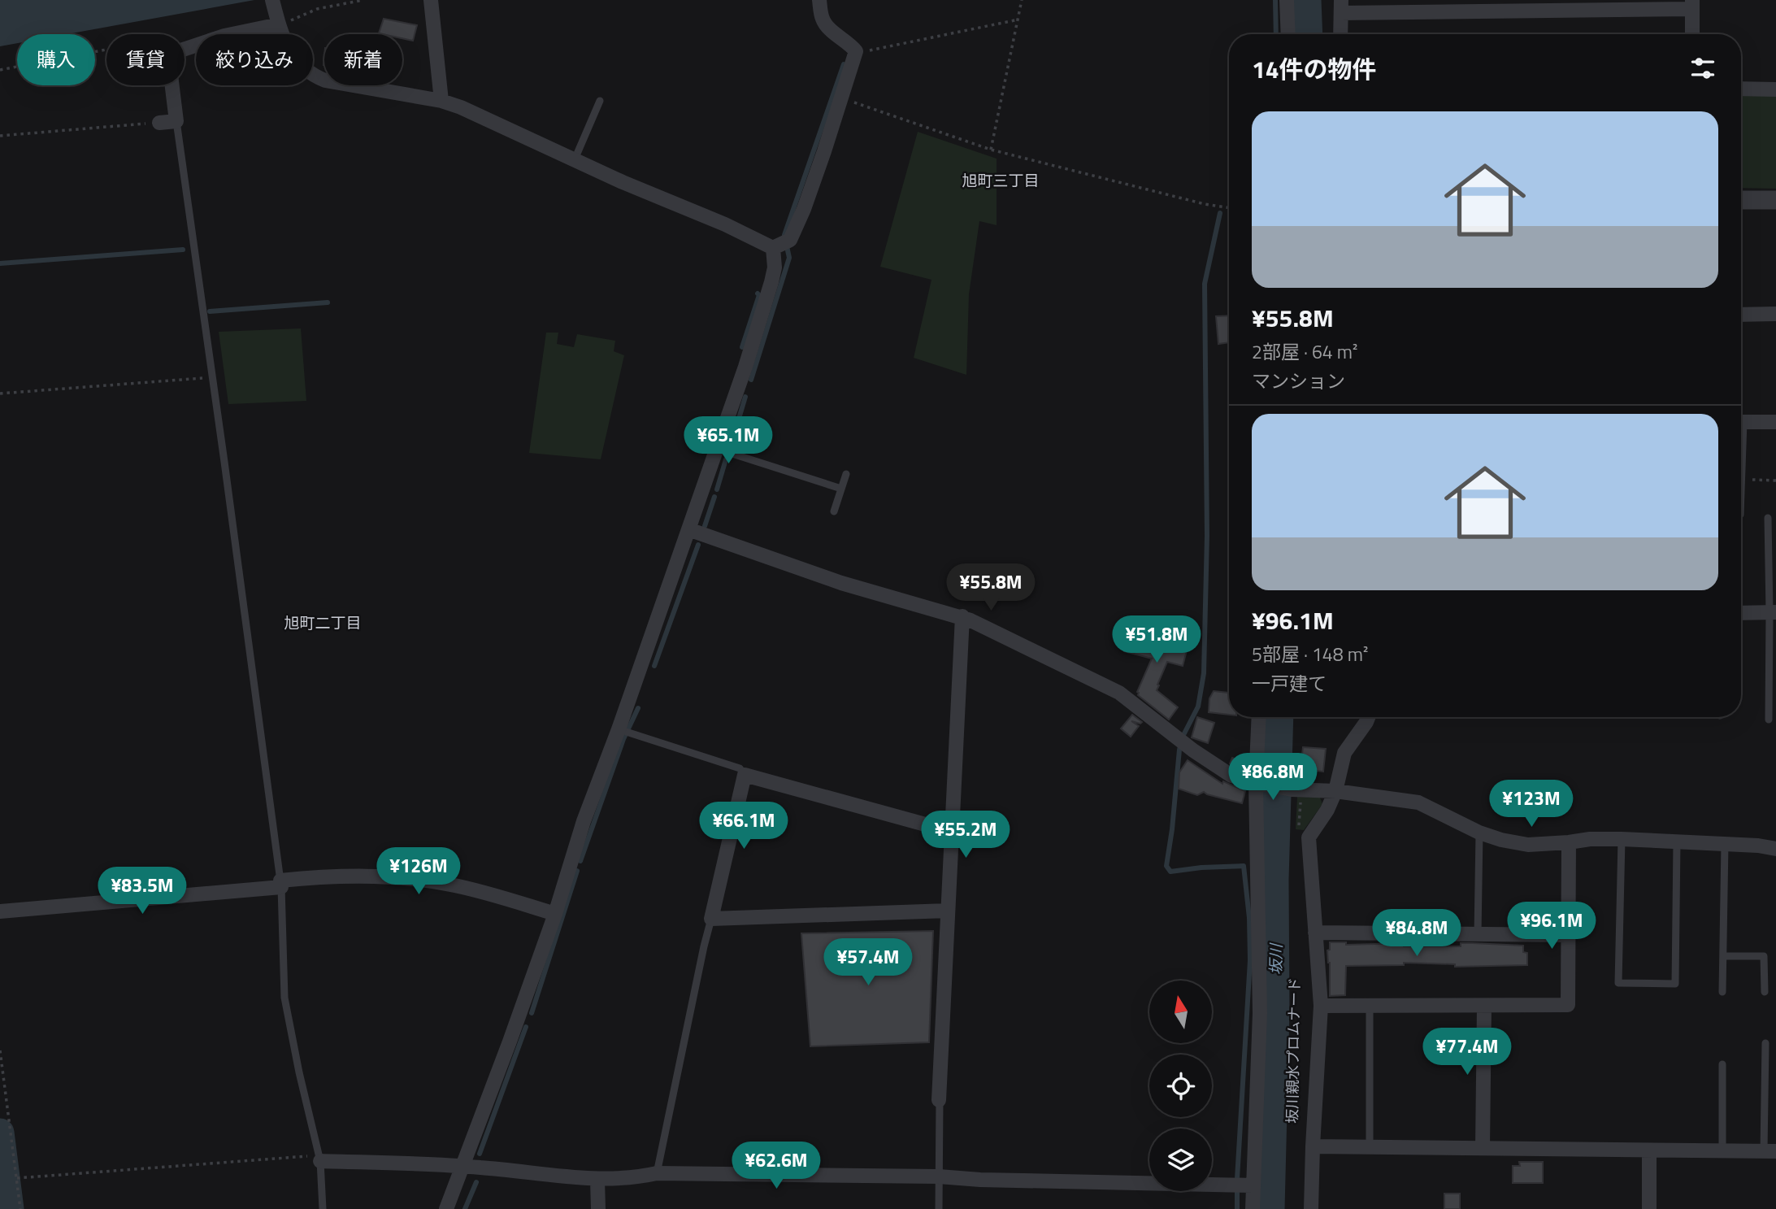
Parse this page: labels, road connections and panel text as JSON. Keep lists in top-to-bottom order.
{
  "districts": ["旭町三丁目", "旭町二丁目"],
  "water": ["坂川"],
  "north": "top",
  "page": {
    "chip": [
      "購入",
      "賃貸",
      "絞り込み",
      "新着"
    ],
    "heading": "14件の物件",
    "list": [
      {
        "name": "¥55.8M",
        "note": "2部屋 · 64 m² · マンション"
      },
      {
        "name": "¥96.1M",
        "note": "5部屋 · 148 m² · 一戸建て"
      }
    ],
    "price": [
      "¥65.1M",
      "¥55.8M",
      "¥51.8M",
      "¥86.8M",
      "¥123M",
      "¥66.1M",
      "¥55.2M",
      "¥126M",
      "¥83.5M",
      "¥96.1M",
      "¥84.8M",
      "¥57.4M",
      "¥77.4M",
      "¥62.6M"
    ]
  }
}
